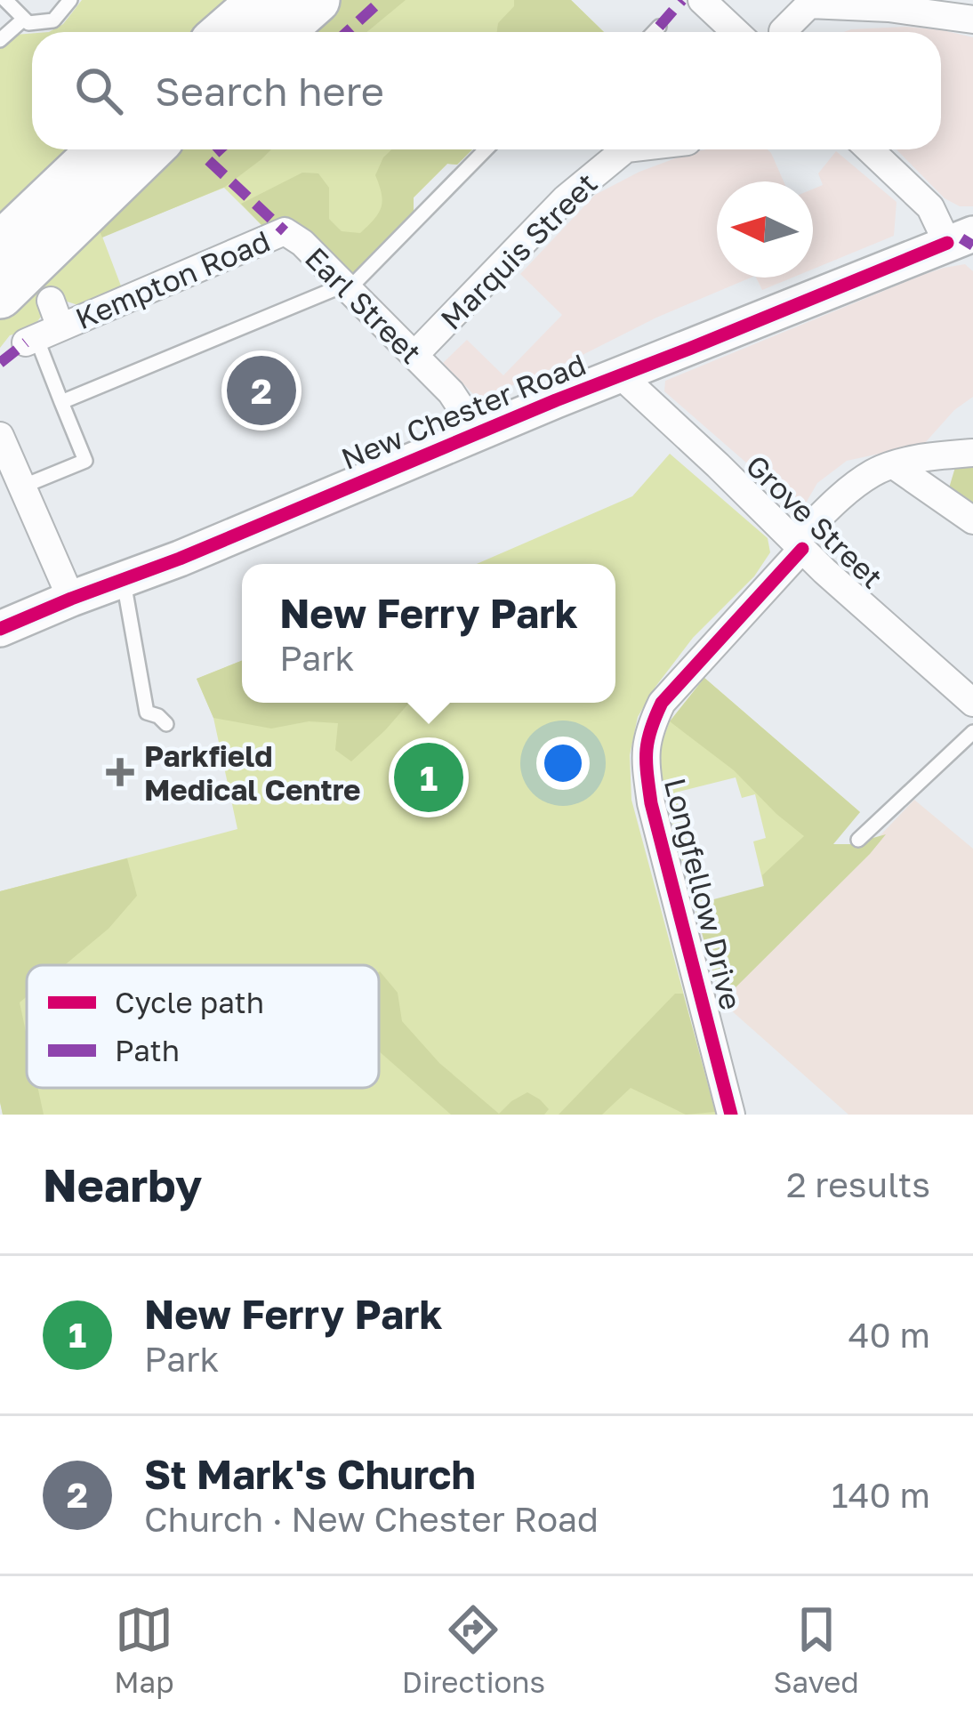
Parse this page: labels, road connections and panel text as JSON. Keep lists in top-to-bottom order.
{
  "streets": {
    "main road": ["New Chester Road"],
    "street": [
      "Marquis Street",
      "Kempton Road",
      "Earl Street",
      "Grove Street",
      "Longfellow Drive"
    ]
  },
  "crossings": [
    ["Marquis Street", "Earl Street"],
    ["Kempton Road", "Earl Street"],
    ["Earl Street", "New Chester Road"],
    ["New Chester Road", "Grove Street"],
    ["Grove Street", "Longfellow Drive"]
  ],
  "places": {
    "health": ["Parkfield Medical Centre"]
  },
  "legend": ["Cycle path", "Path"],
  "north": "left",
  "page": {
    "search": "Search here",
    "pins": ["2", "1"],
    "popup": ["New Ferry Park", "Park"],
    "heading": ["Nearby", "2 results"],
    "list": [
      {
        "mark": "1",
        "name": "New Ferry Park",
        "note": "Park",
        "value": "40 m"
      },
      {
        "mark": "2",
        "name": "St Mark's Church",
        "note": "Church · New Chester Road",
        "value": "140 m"
      }
    ],
    "nav": ["Map", "Directions", "Saved"]
  }
}
